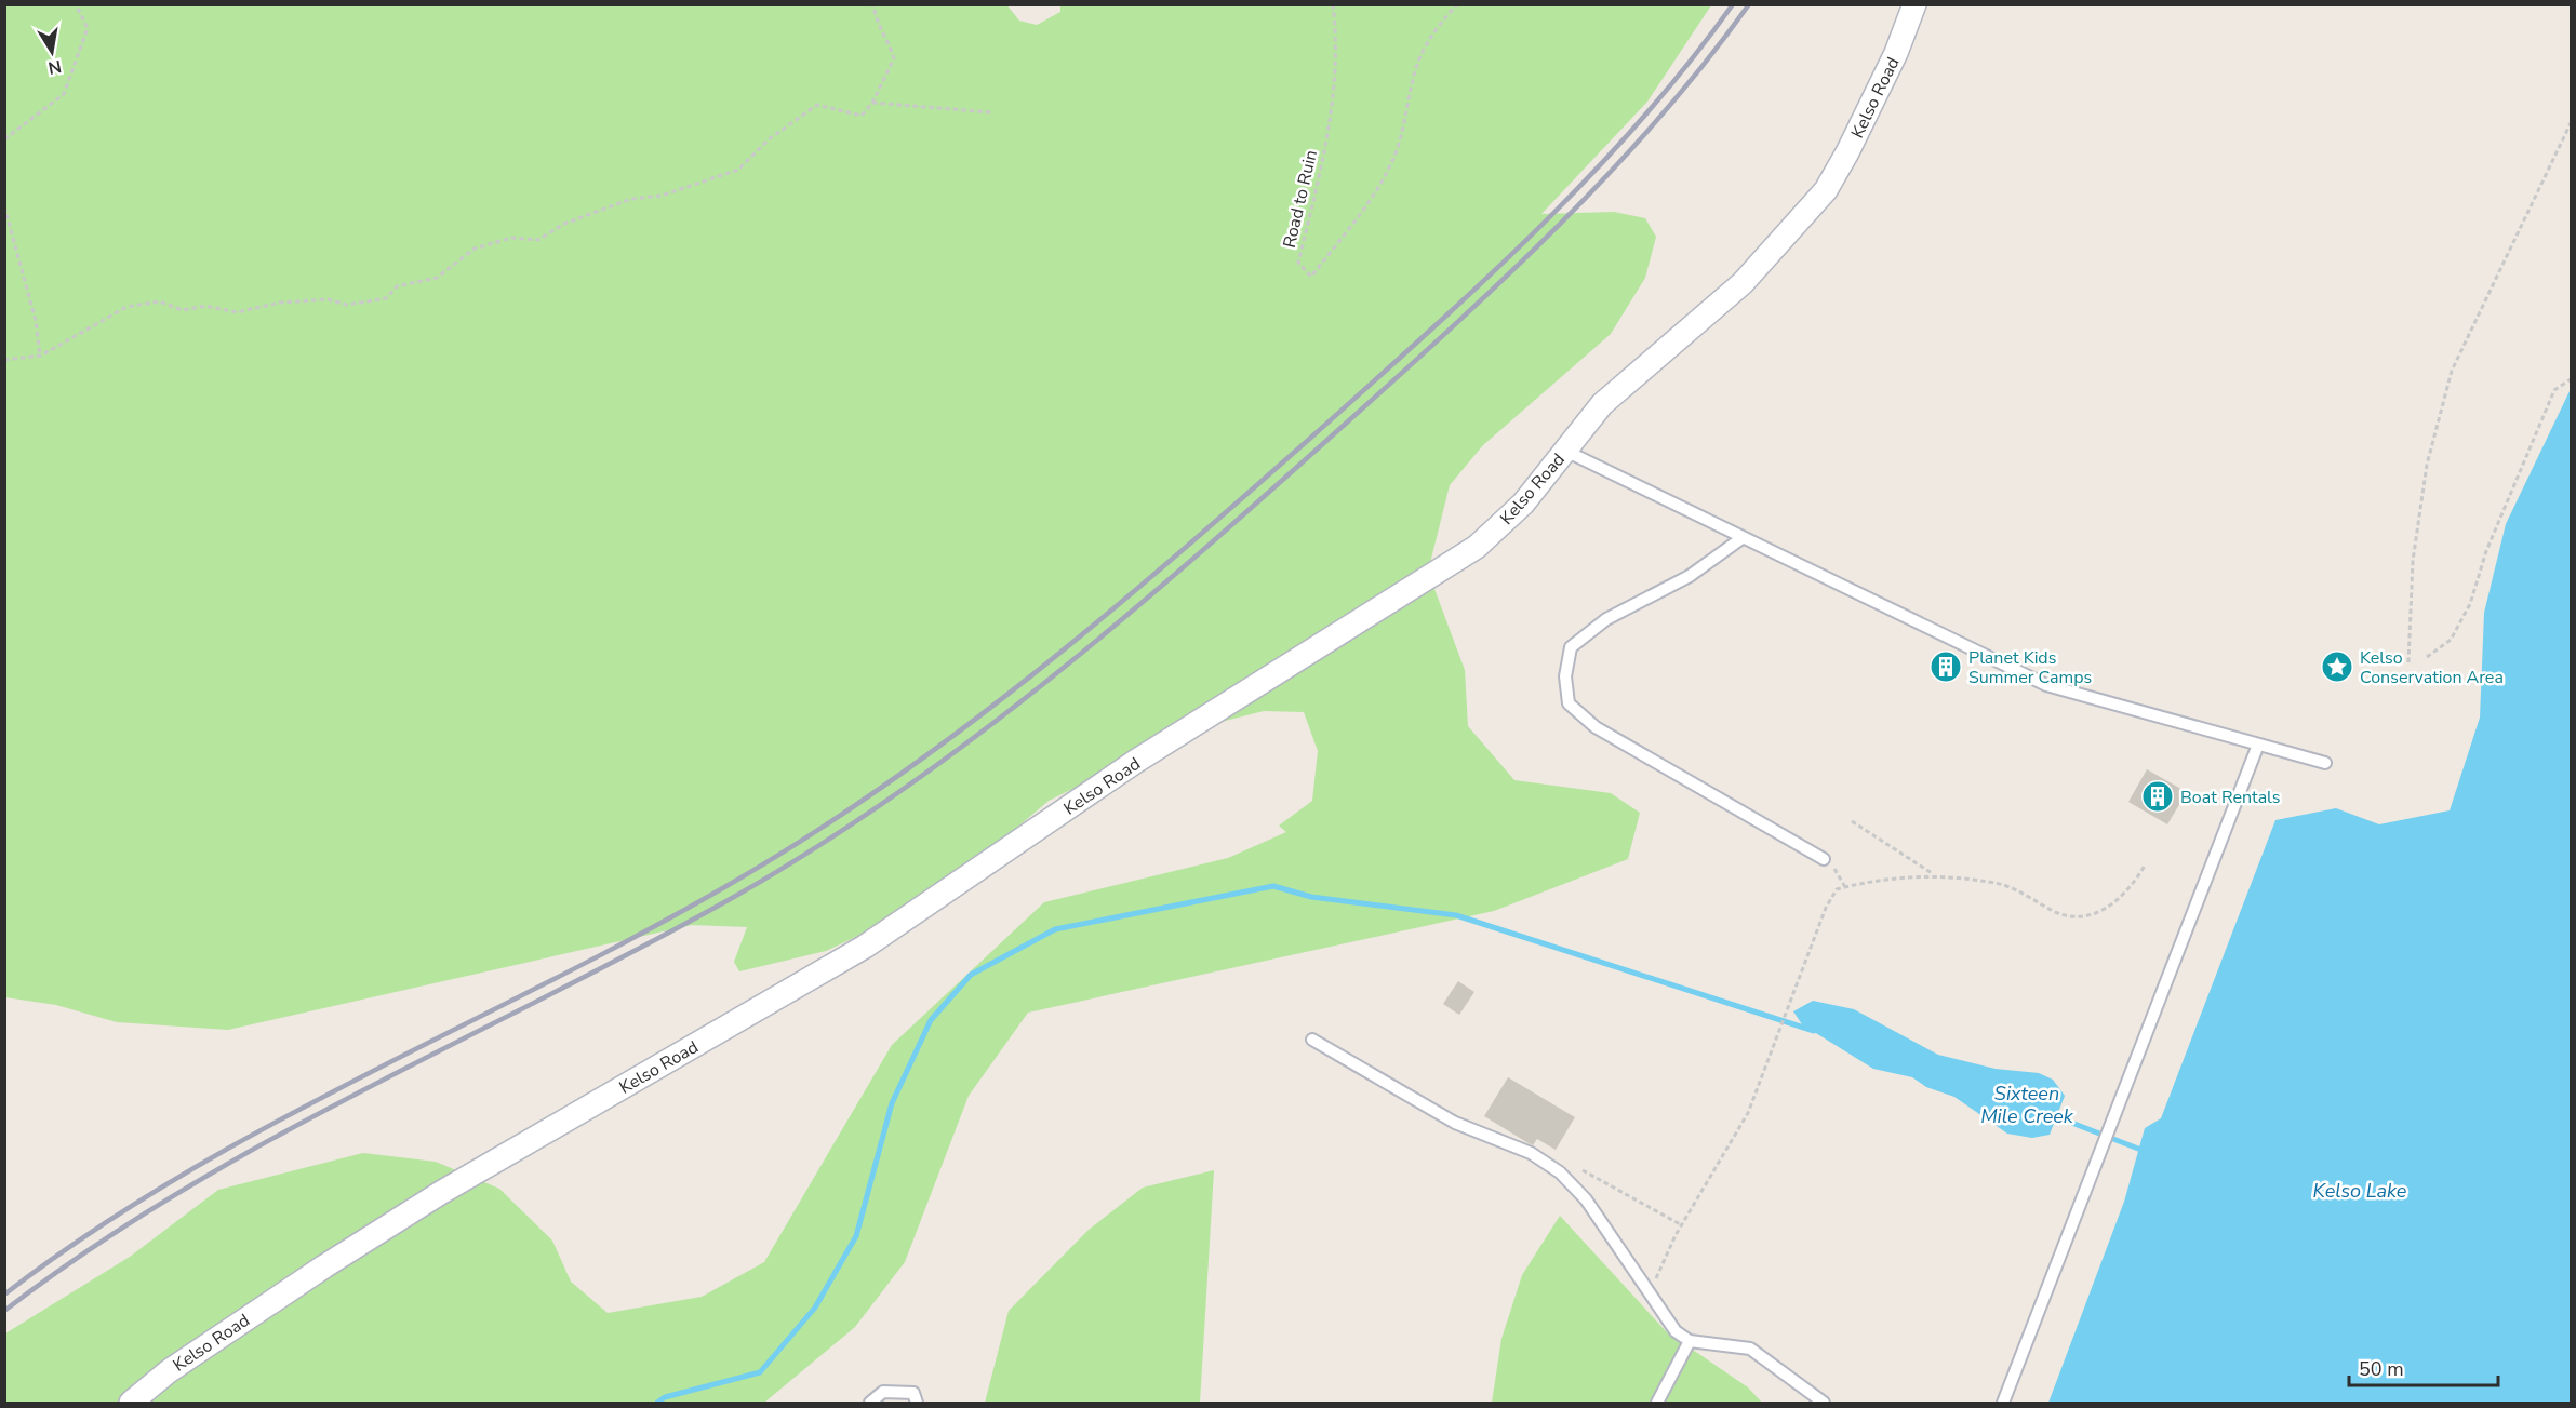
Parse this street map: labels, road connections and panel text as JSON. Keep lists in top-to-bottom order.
{
  "streets": {
    "street": ["Kelso Road"],
    "path": ["Road to Ruin"]
  },
  "water": ["Sixteen Mile Creek", "Kelso Lake"],
  "places": {
    "building": ["Planet Kids Summer Camps", "Boat Rentals"],
    "place": ["Kelso Conservation Area"]
  },
  "scale_bar": "50 m",
  "north": "bottom"
}
